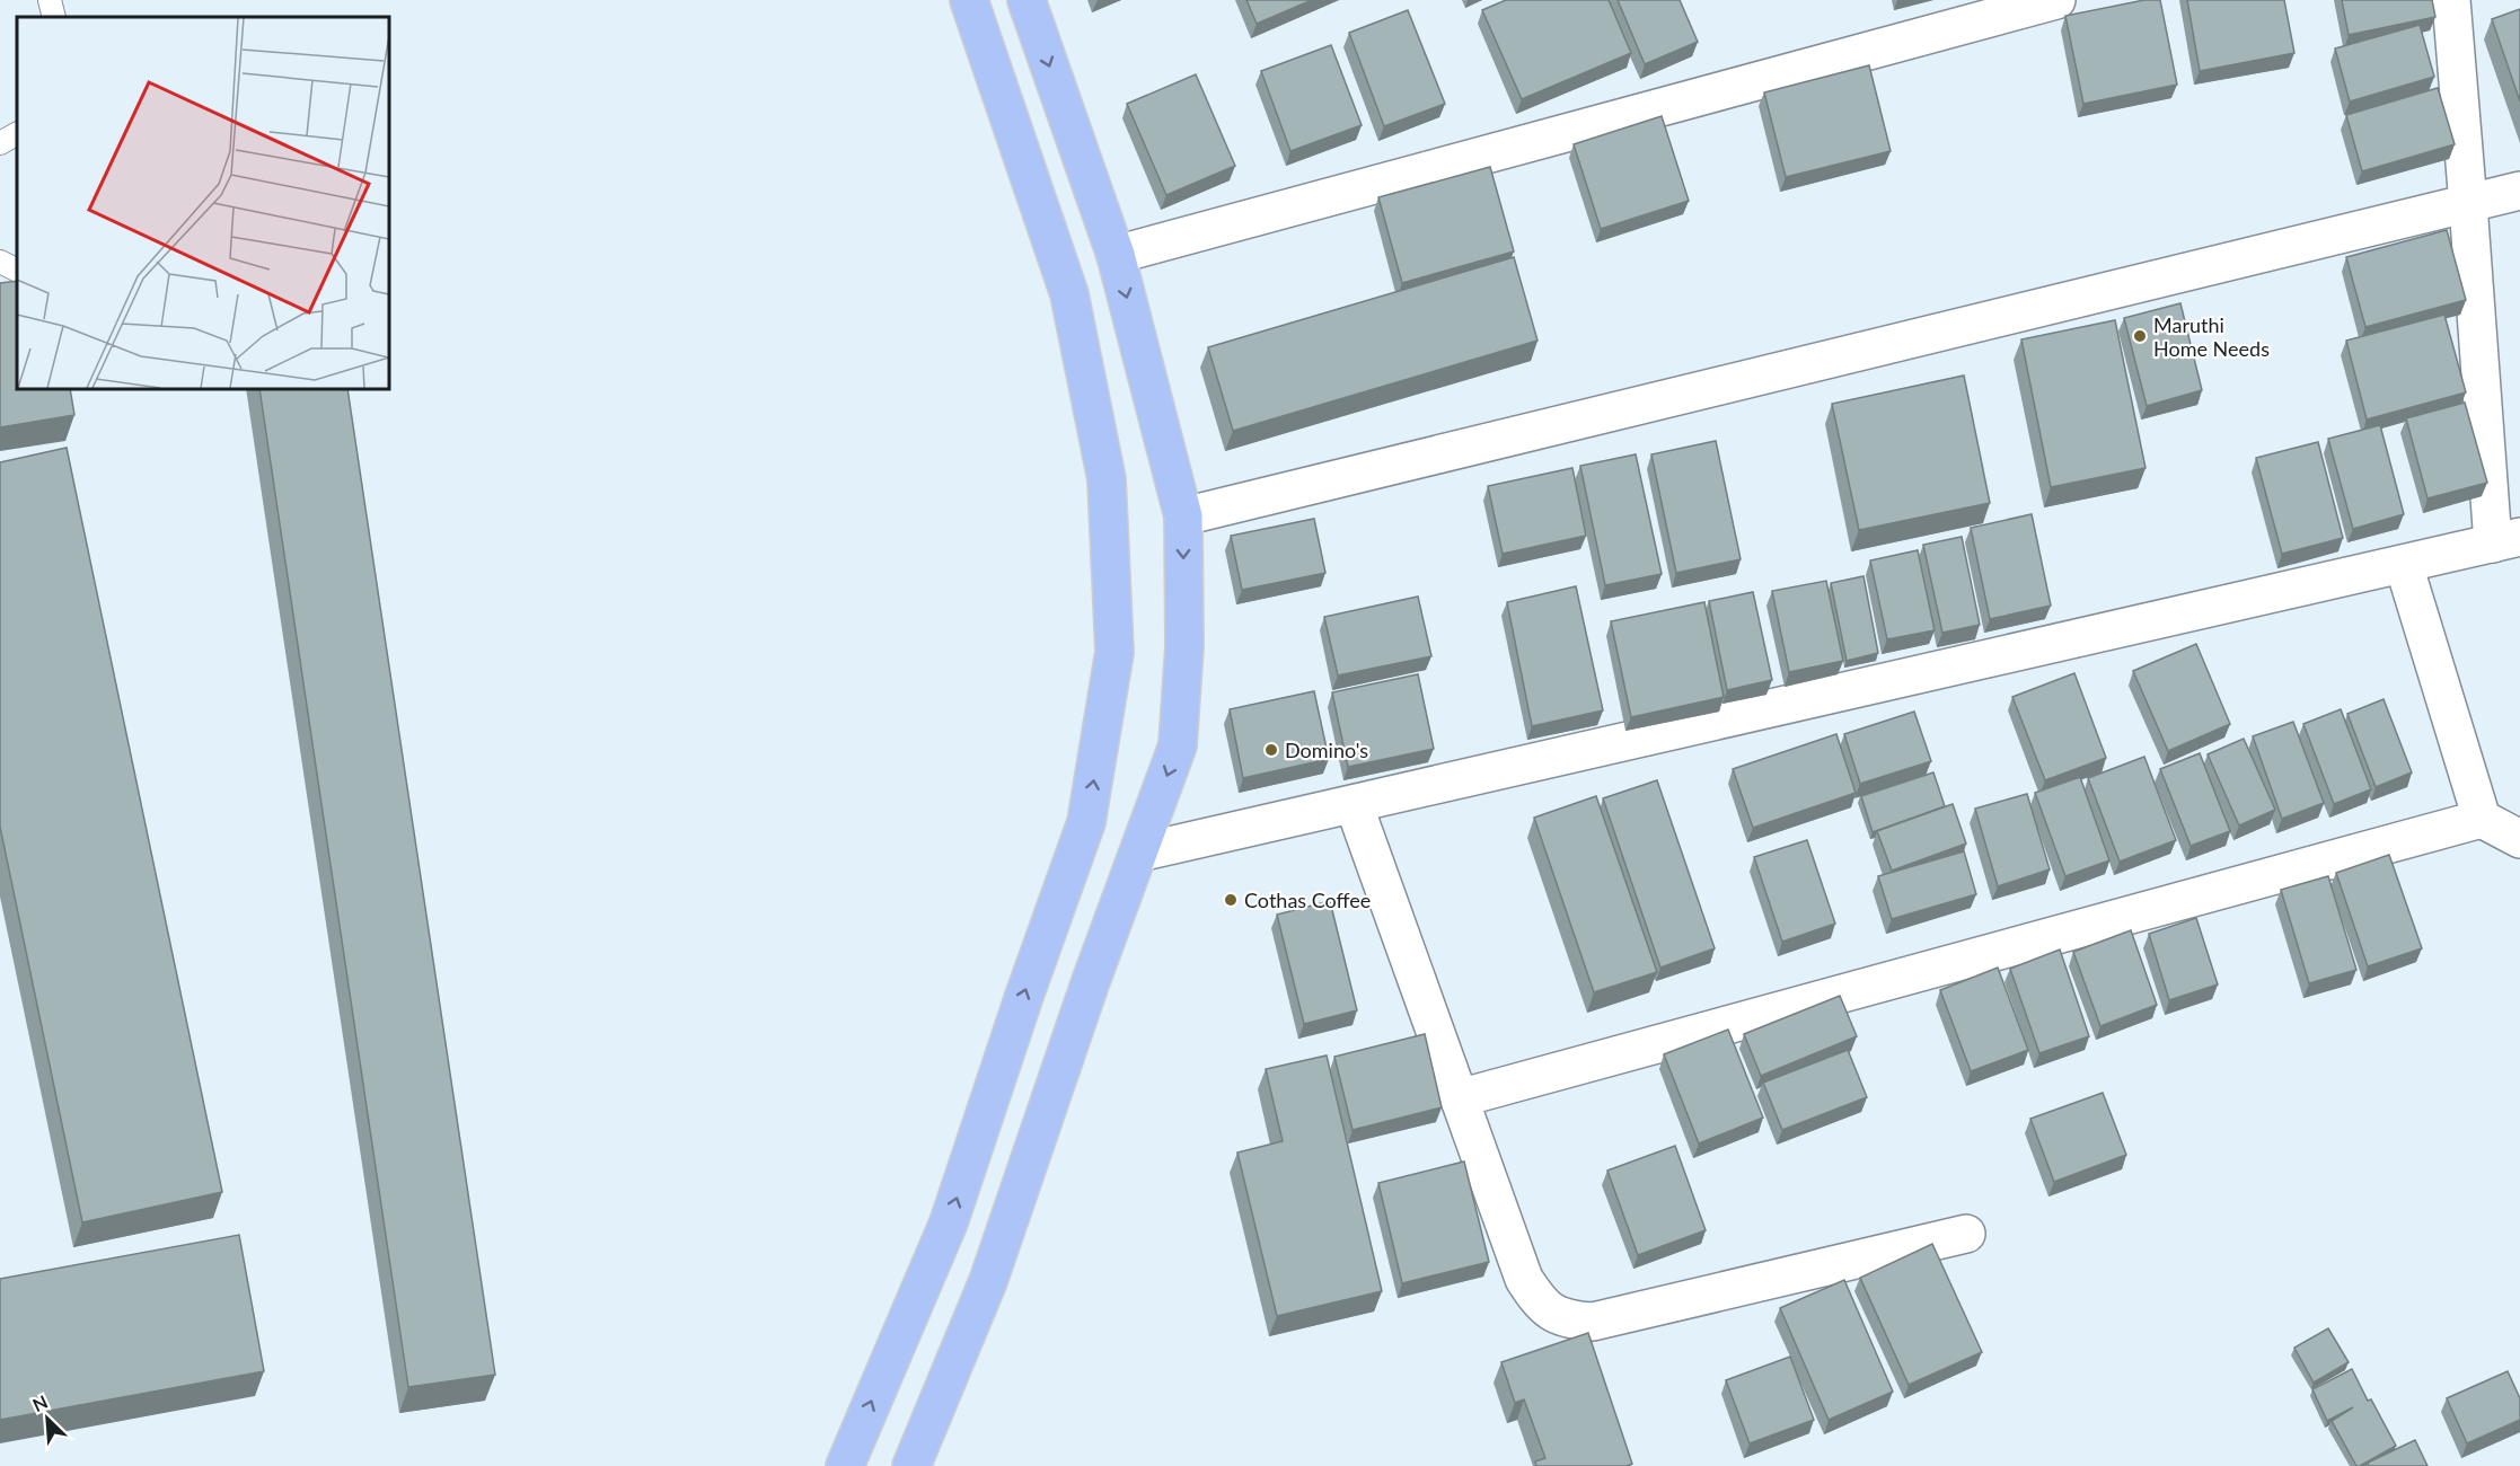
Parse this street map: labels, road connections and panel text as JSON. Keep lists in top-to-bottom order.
{
  "places": ["Maruthi Home Needs", "Domino's", "Cothas Coffee"],
  "north": "top left"
}
